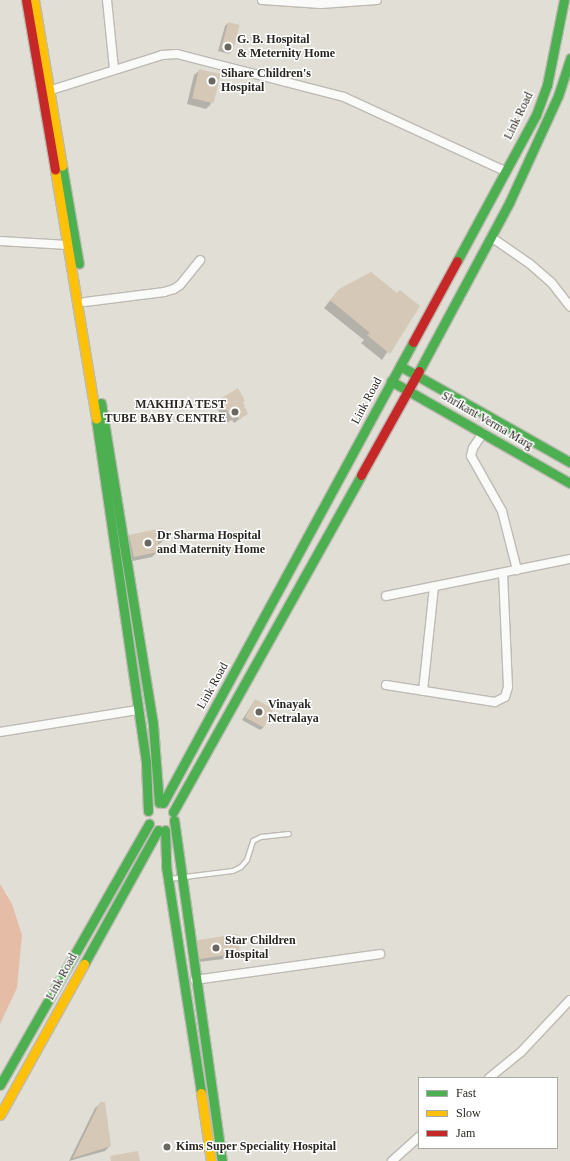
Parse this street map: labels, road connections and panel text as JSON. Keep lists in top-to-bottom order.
{
  "streets": {
    "street": ["Link Road", "Shrikant Verma Marg"]
  },
  "crossings": [
    ["Link Road", "Shrikant Verma Marg"]
  ],
  "places": [
    "G. B. Hospital & Meternity Home",
    "Sihare Children's Hospital",
    "MAKHIJA TEST TUBE BABY CENTRE",
    "Dr Sharma Hospital and Maternity Home",
    "Vinayak Netralaya",
    "Star Children Hospital",
    "Kims Super Speciality Hospital"
  ],
  "legend": ["Fast", "Slow", "Jam"]
}
